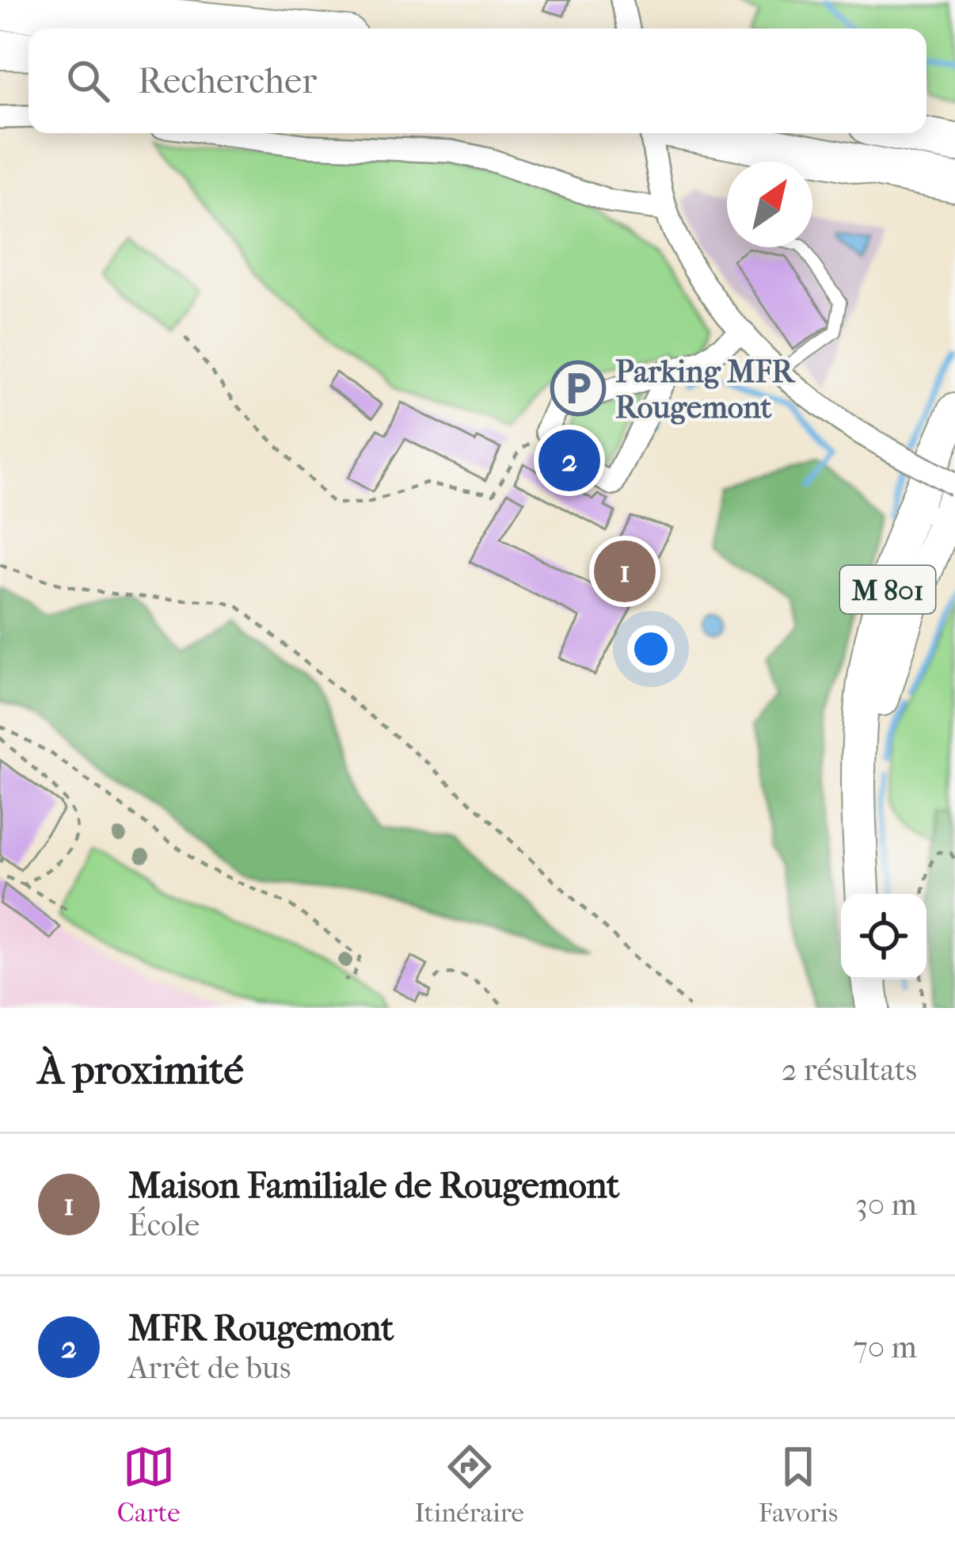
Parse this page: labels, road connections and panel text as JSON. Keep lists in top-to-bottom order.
{
  "streets": {
    "main road": ["M 801"]
  },
  "places": {
    "parking": ["Parking MFR Rougemont"]
  },
  "north": "top right",
  "page": {
    "search": "Rechercher",
    "pins": ["2", "1"],
    "heading": ["À proximité", "2 résultats"],
    "list": [
      {
        "mark": "1",
        "name": "Maison Familiale de Rougemont",
        "note": "École",
        "value": "30 m"
      },
      {
        "mark": "2",
        "name": "MFR Rougemont",
        "note": "Arrêt de bus",
        "value": "70 m"
      }
    ],
    "nav": ["Carte", "Itinéraire", "Favoris"]
  }
}
